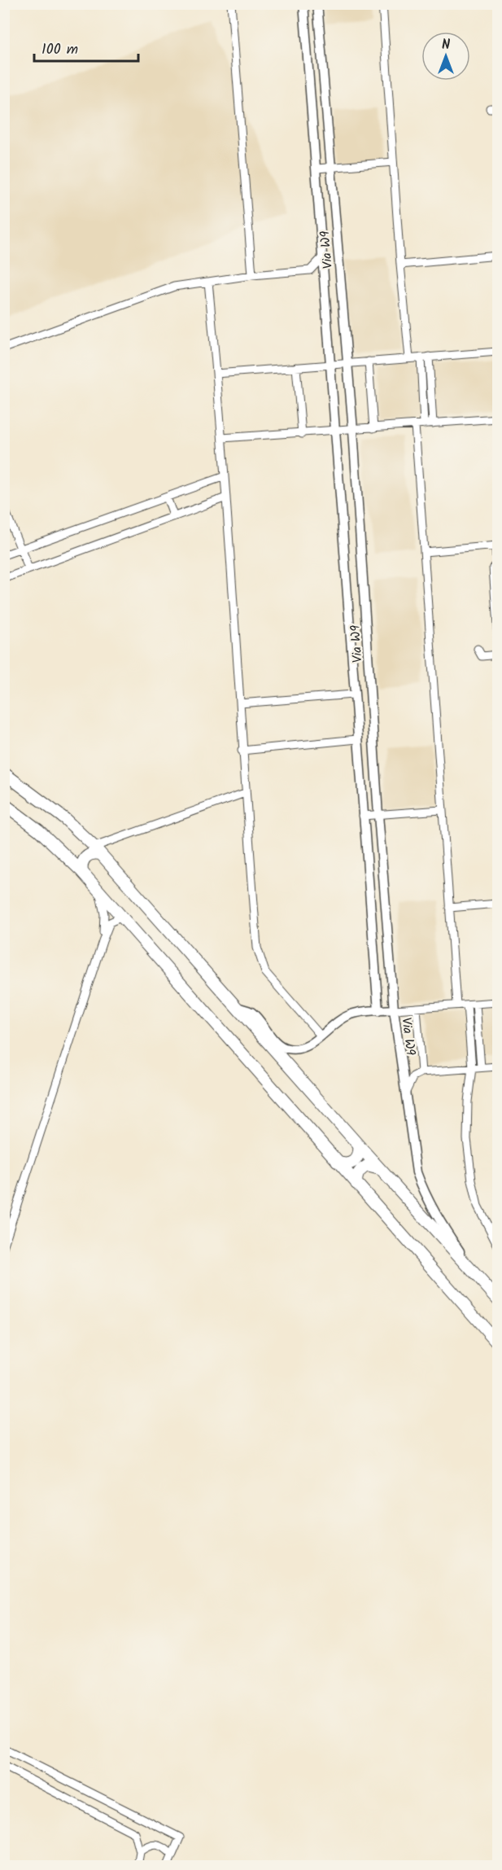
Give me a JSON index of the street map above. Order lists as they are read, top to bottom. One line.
{"streets":{"street":["Via W9"]},"scale_bar":"100 m","north":"top"}
